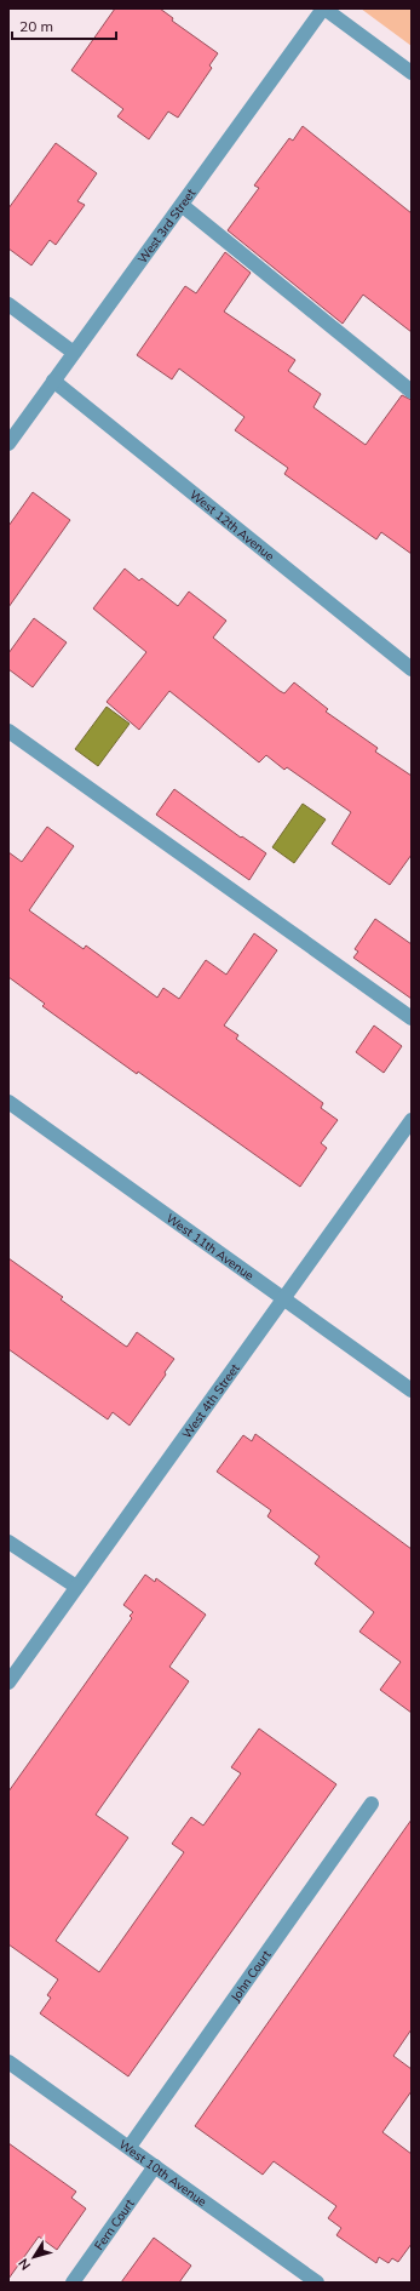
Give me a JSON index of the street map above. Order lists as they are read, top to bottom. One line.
{"streets":{"street":["West 3rd Street","West 12th Avenue","West 11th Avenue","West 4th Street","John Court","West 10th Avenue","Fern Court"]},"crossings":[["West 3rd Street","West 12th Avenue"],["West 11th Avenue","West 4th Street"],["John Court","West 10th Avenue"],["West 10th Avenue","Fern Court"]],"scale_bar":"20 m","north":"bottom left"}
